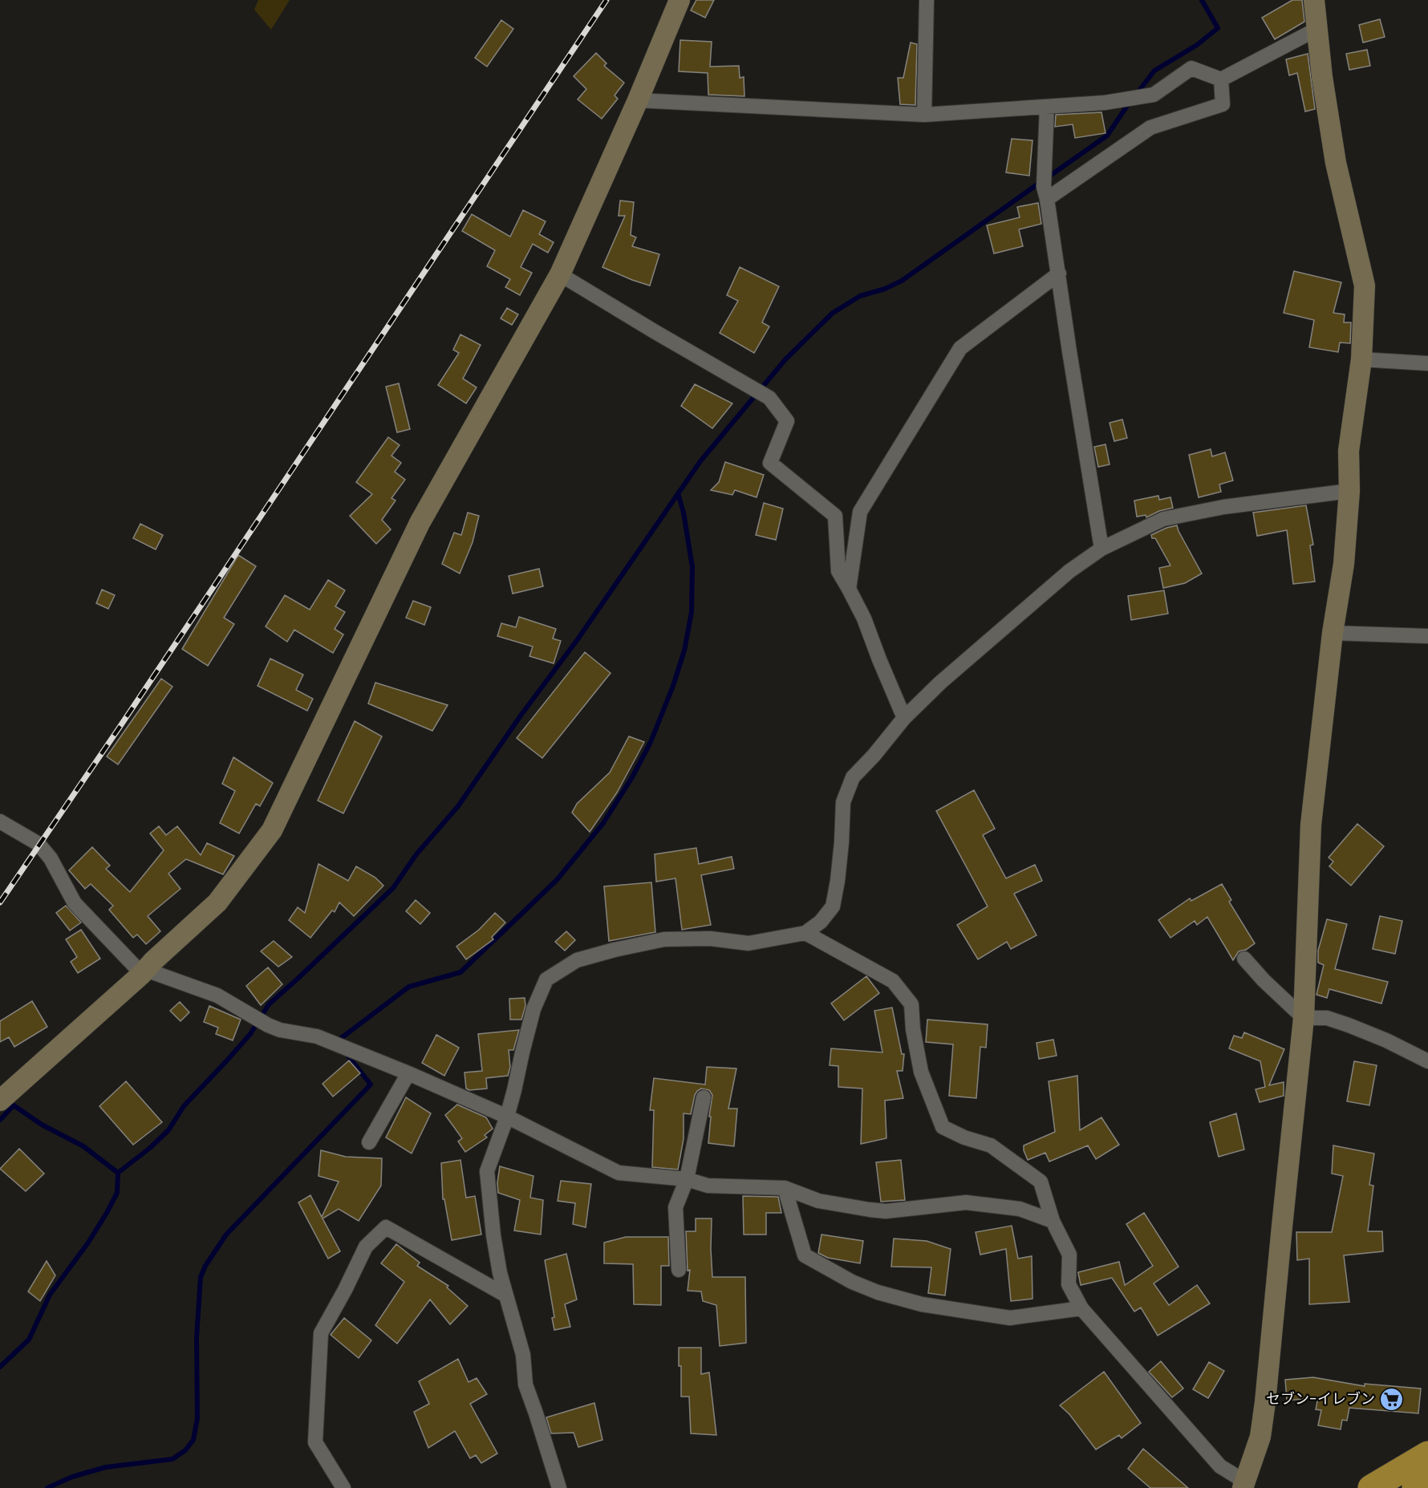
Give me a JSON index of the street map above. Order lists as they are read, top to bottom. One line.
{"places":{"supermarket":["セブン-イレブン"]}}
